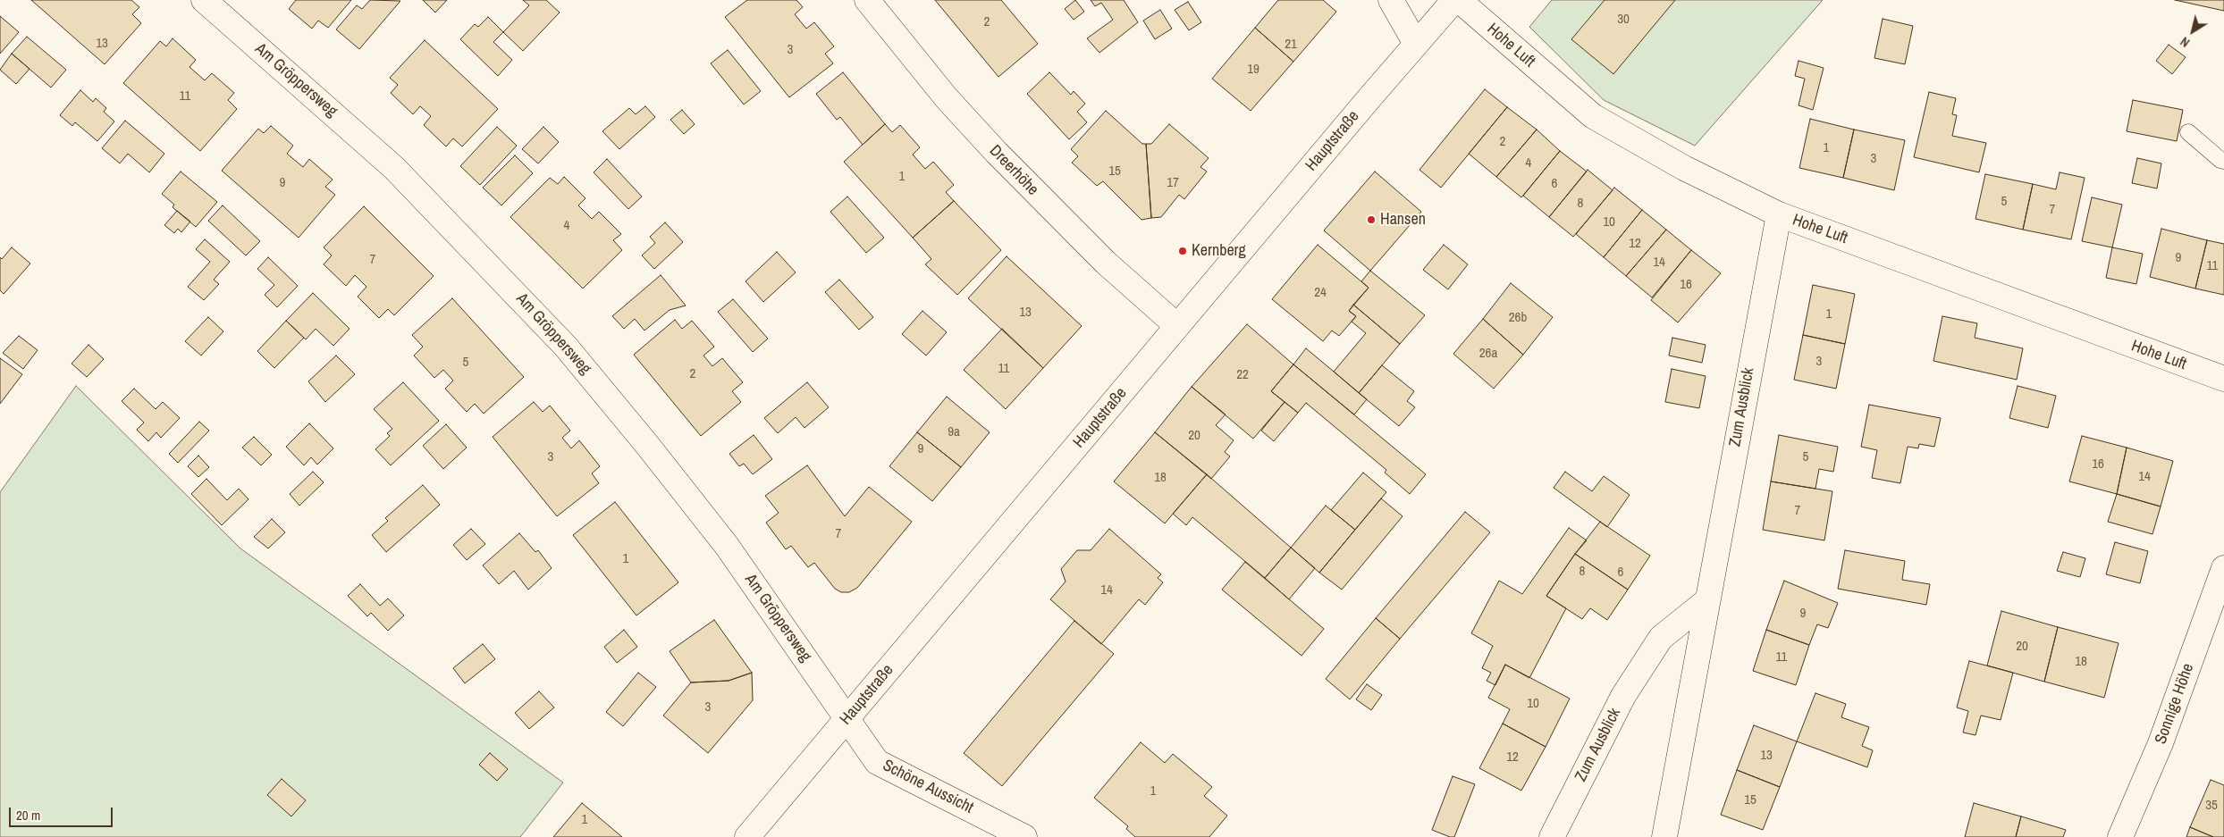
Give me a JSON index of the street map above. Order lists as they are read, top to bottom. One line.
{"streets":{"street":["Hohe Luft","Am Gröppersweg","Hauptstraße","Dreerhöhe","Zum Ausblick","Sonnige Höhe","Schöne Aussicht"]},"crossings":[["Hohe Luft","Zum Ausblick"],["Am Gröppersweg","Hauptstraße"],["Am Gröppersweg","Schöne Aussicht"],["Hauptstraße","Dreerhöhe"],["Hauptstraße","Schöne Aussicht"]],"places":["Hansen","Kernberg"],"house_numbers":["30","2","13","21","3","19","11","2","1","3","4","15","1","9","17","6","5","8","7","10","4","12","9","7","14","11","16","24","13","1","26b","26a","3","5","11","2","22","9a","20","9","3","5","16","14","18","7","7","1","8","6","14","9","20","11","18","10","3","13","12","1","15","35","1"],"scale_bar":"20 m","north":"bottom left"}
